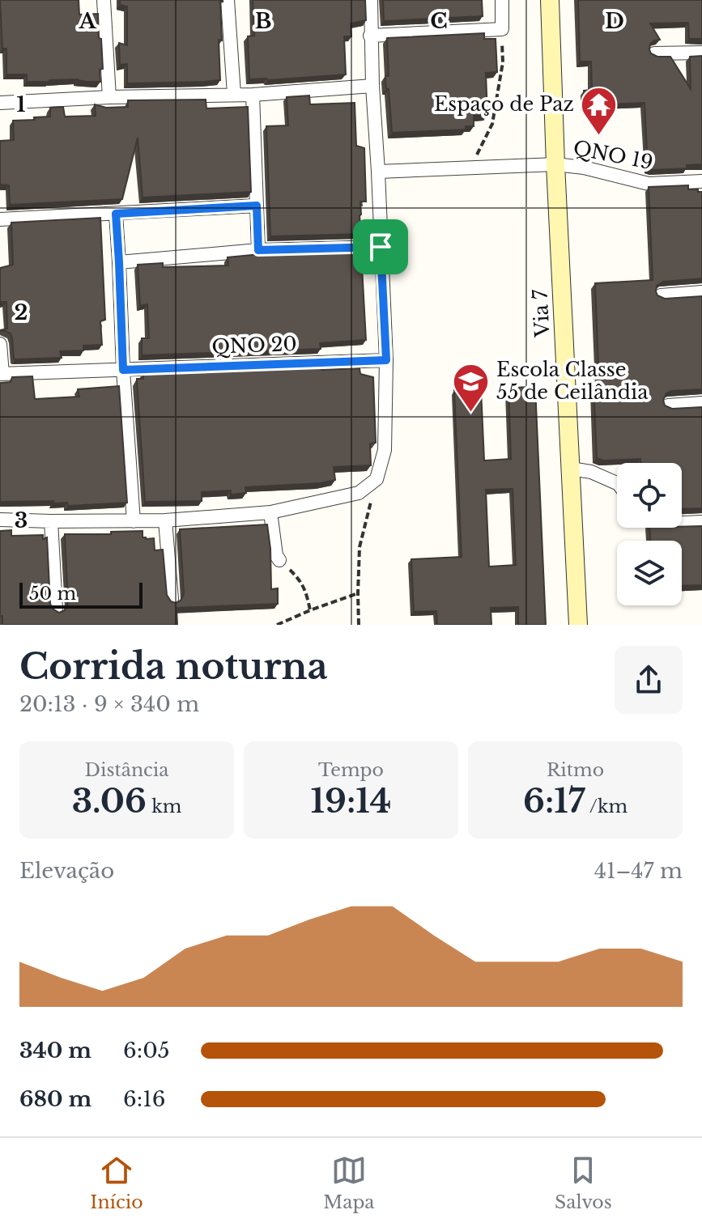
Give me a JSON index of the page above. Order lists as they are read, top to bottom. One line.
{"streets":{"main road":["Via 7"],"street":["QNO 19","QNO 20"]},"crossings":[["QNO 19","Via 7"]],"places":{"temple":["Espaço de Paz"],"school or university":["Escola Classe 55 de Ceilândia"]},"scale_bar":"50 m","page":{"scale":"50 m","heading":["Corrida noturna","20:13 · 9 × 340 m"],"stats":[["Distância","3.06 km"],["Tempo","19:14"],["Ritmo","6:17 /km"]],"chart":["Elevação","41–47 m"],"list":[{"name":"340 m","note":"6:05"},{"name":"680 m","note":"6:16"}],"tabs":["Início","Mapa","Salvos"]},"grid":{"columns":["A","B","C","D"],"rows":["1","2","3"]}}
